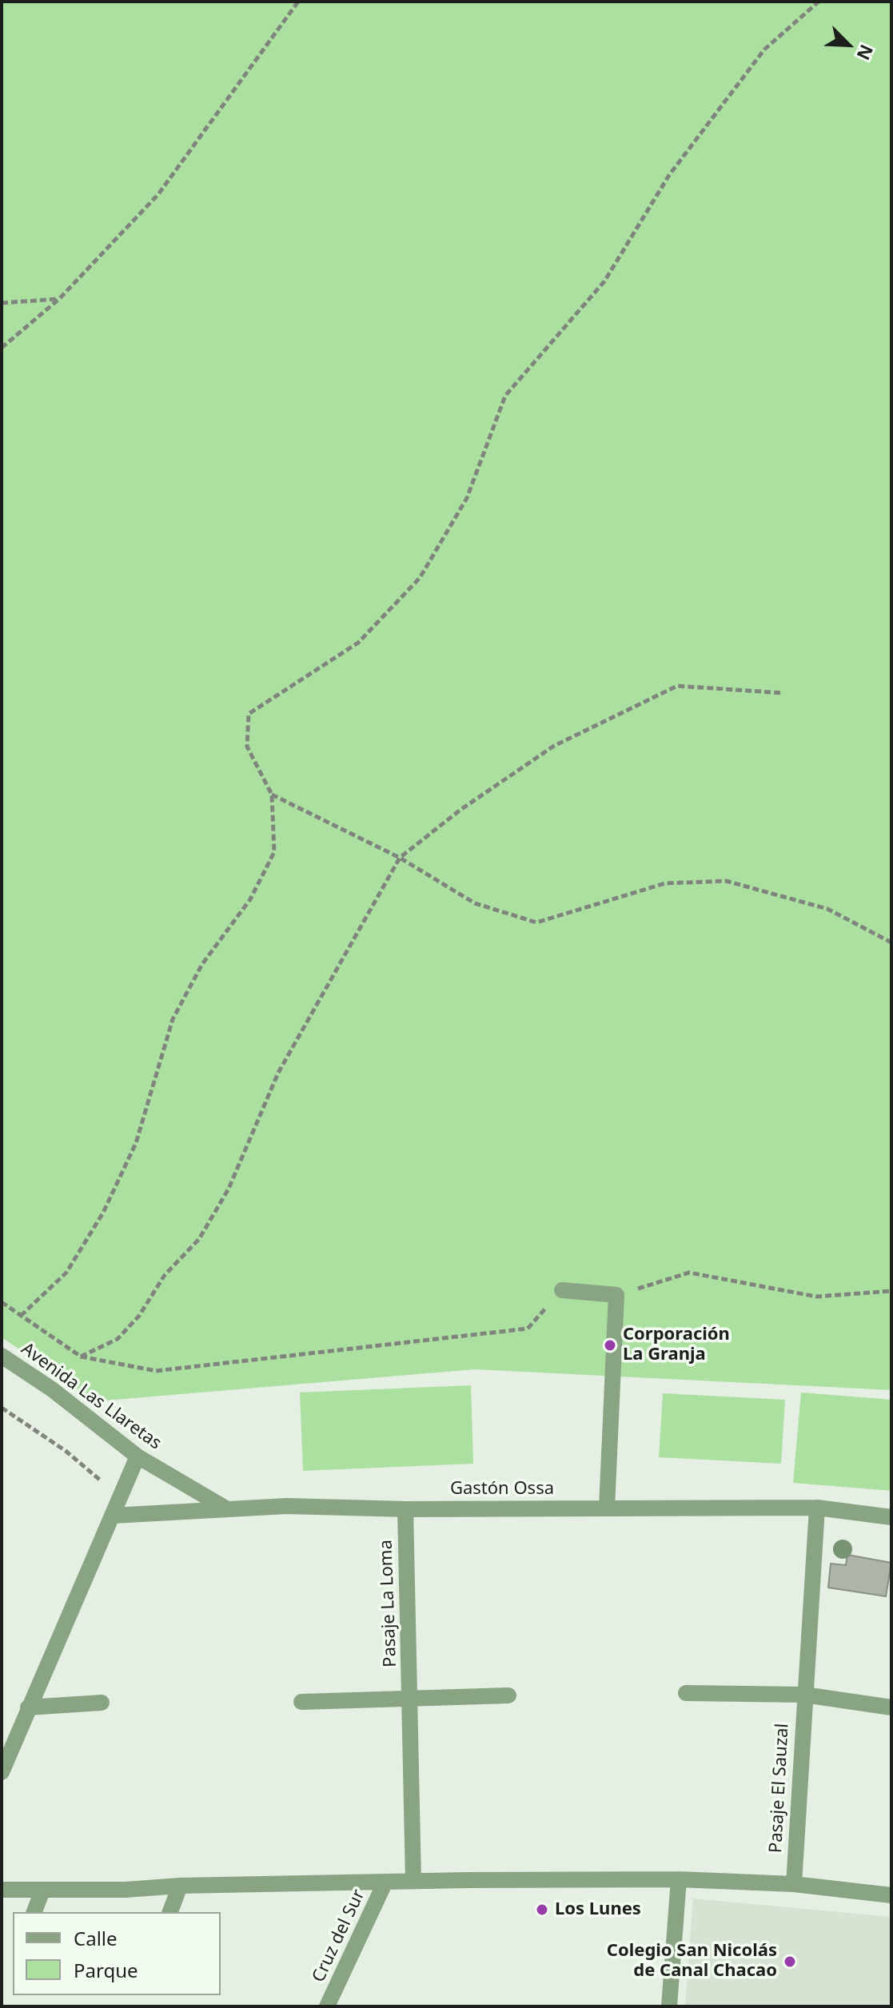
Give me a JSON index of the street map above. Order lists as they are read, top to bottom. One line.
{"streets":{"street":["Avenida Las Llaretas","Gastón Ossa","Pasaje La Loma","Pasaje El Sauzal","Cruz del Sur"]},"crossings":[["Avenida Las Llaretas","Gastón Ossa"],["Gastón Ossa","Pasaje La Loma"],["Gastón Ossa","Pasaje El Sauzal"]],"places":["Corporación La Granja","Los Lunes","Colegio San Nicolás de Canal Chacao"],"legend":["Calle","Parque"],"north":"bottom right"}
